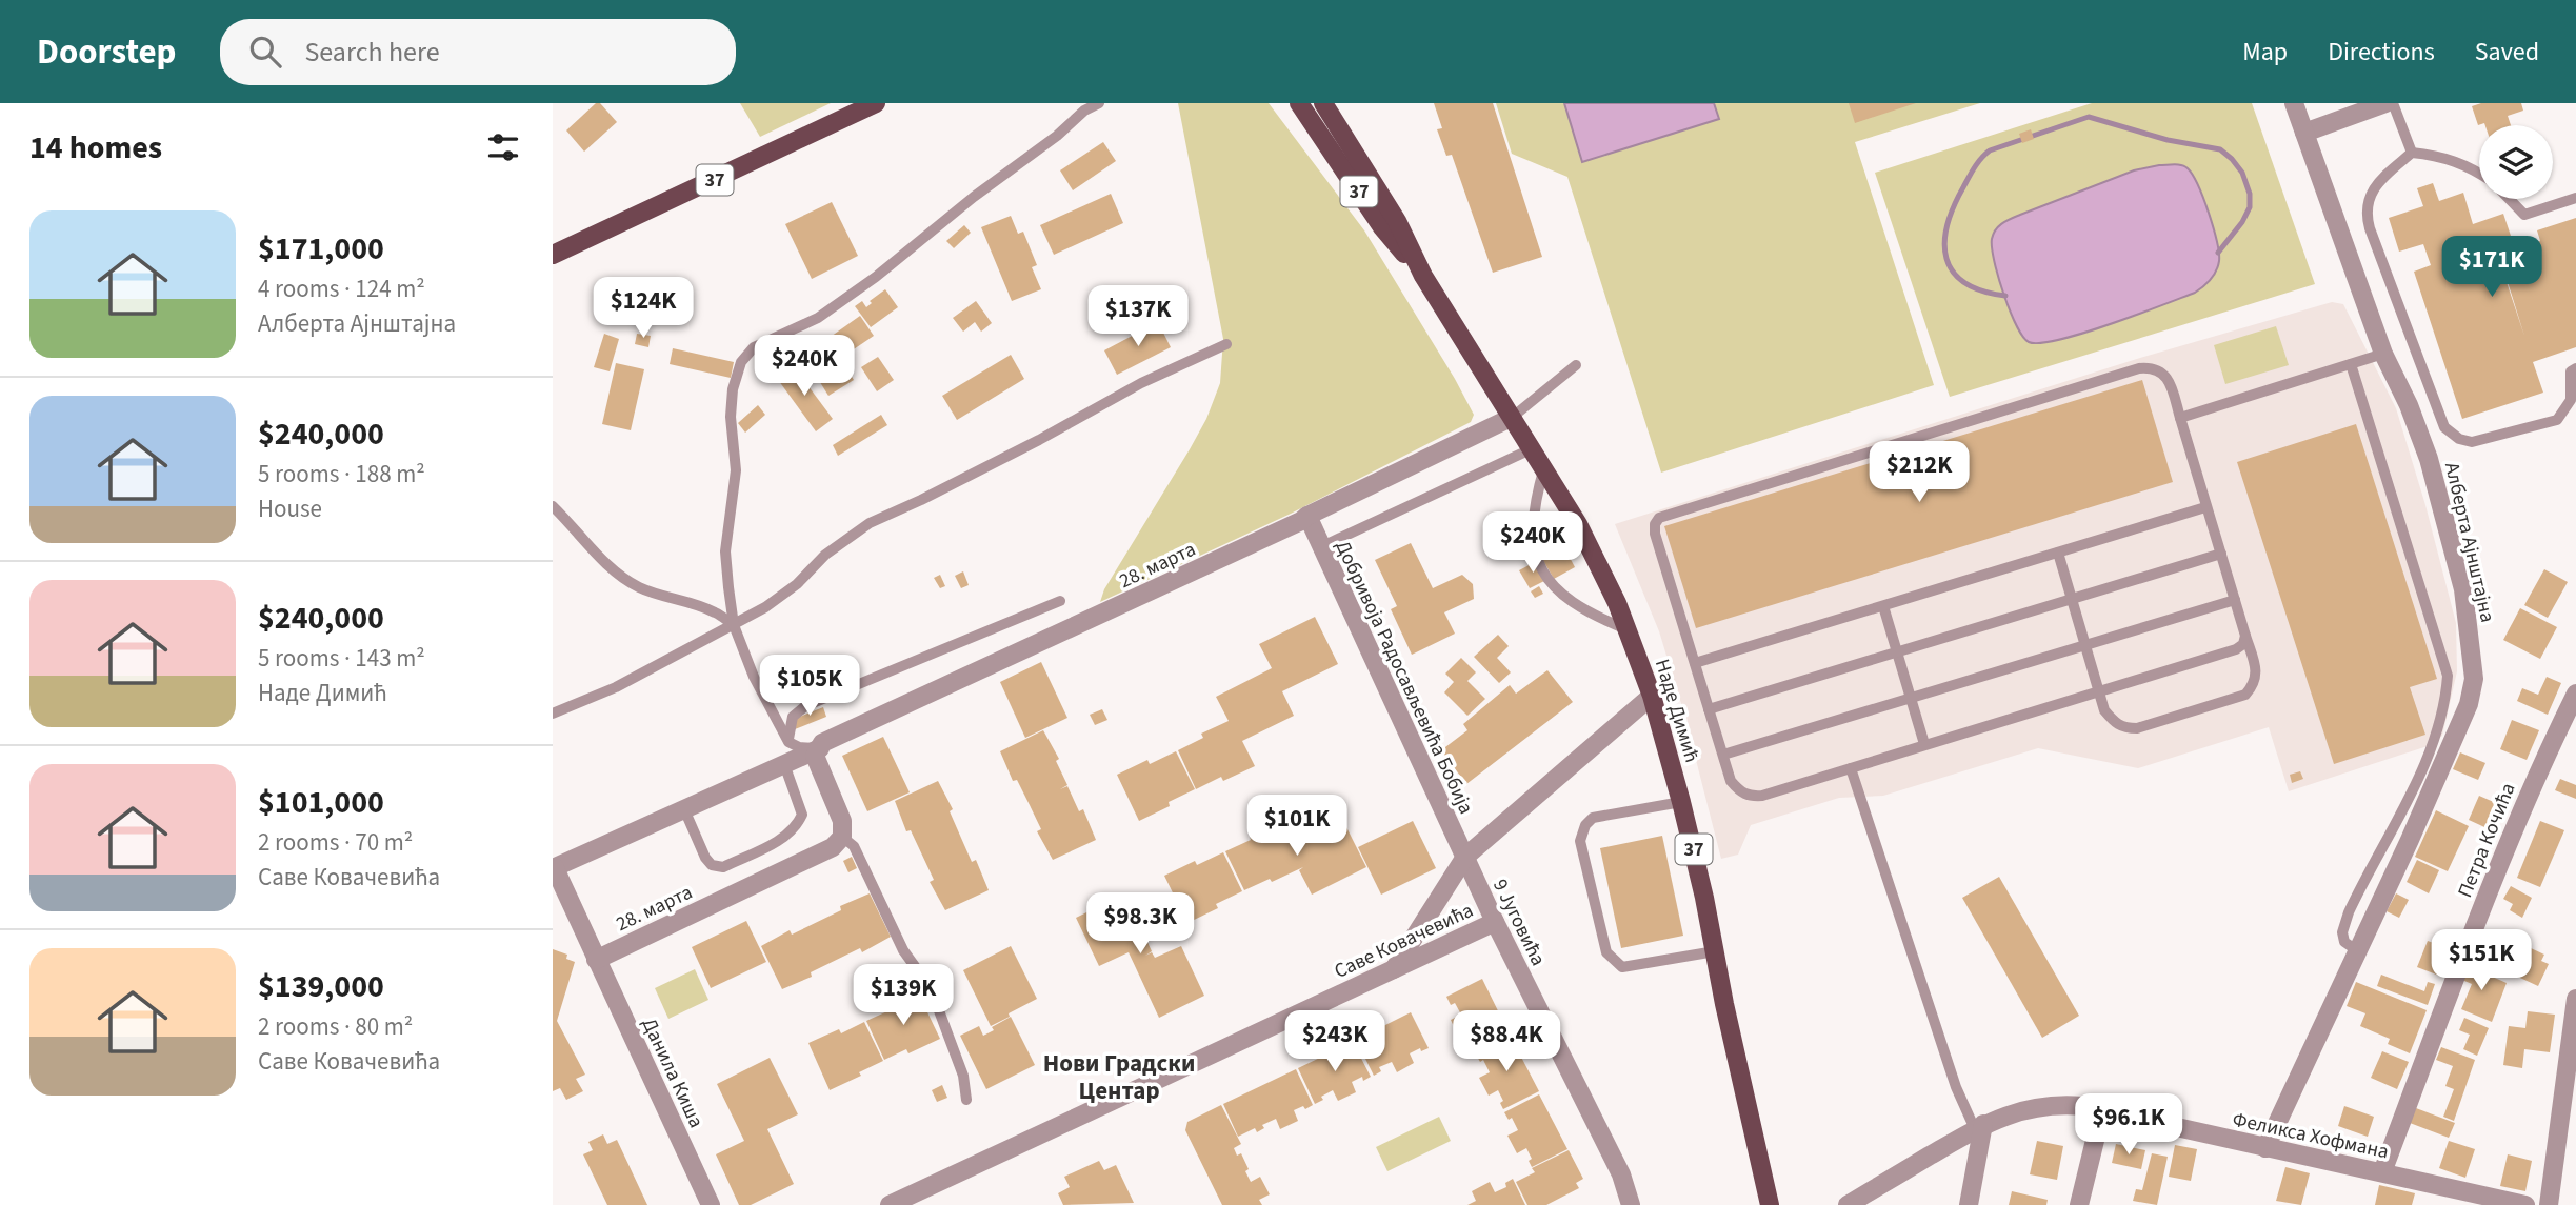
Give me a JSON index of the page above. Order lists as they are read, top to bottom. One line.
{"streets":{"main road":["37","Наде Димић"],"street":["Алберта Ајнштајна","28. марта","Добривоја Радосављевића Бобија","Петра Кочића","9 Југовића","Саве Ковачевића","Данила Киша","Феликса Хофмана"]},"crossings":[["37","Наде Димић"],["Алберта Ајнштајна","Феликса Хофмана"],["28. марта","Добривоја Радосављевића Бобија"],["28. марта","Наде Димић"],["28. марта","Данила Киша"],["Добривоја Радосављевића Бобија","9 Југовића"],["Петра Кочића","Феликса Хофмана"],["9 Југовића","Саве Ковачевића"]],"districts":["Нови Градски Центар"],"page":{"header":"Doorstep","search":"Search here","nav":["Map","Directions","Saved"],"heading":"14 homes","list":[{"name":"$171,000","note":"4 rooms · 124 m² · Алберта Ајнштајна"},{"name":"$240,000","note":"5 rooms · 188 m² · House"},{"name":"$240,000","note":"5 rooms · 143 m² · Наде Димић"},{"name":"$101,000","note":"2 rooms · 70 m² · Саве Ковачевића"},{"name":"$139,000","note":"2 rooms · 80 m² · Саве Ковачевића"}],"price":["$171K","$124K","$137K","$240K","$212K","$240K","$105K","$101K","$98.3K","$151K","$139K","$243K","$88.4K","$96.1K"]}}
